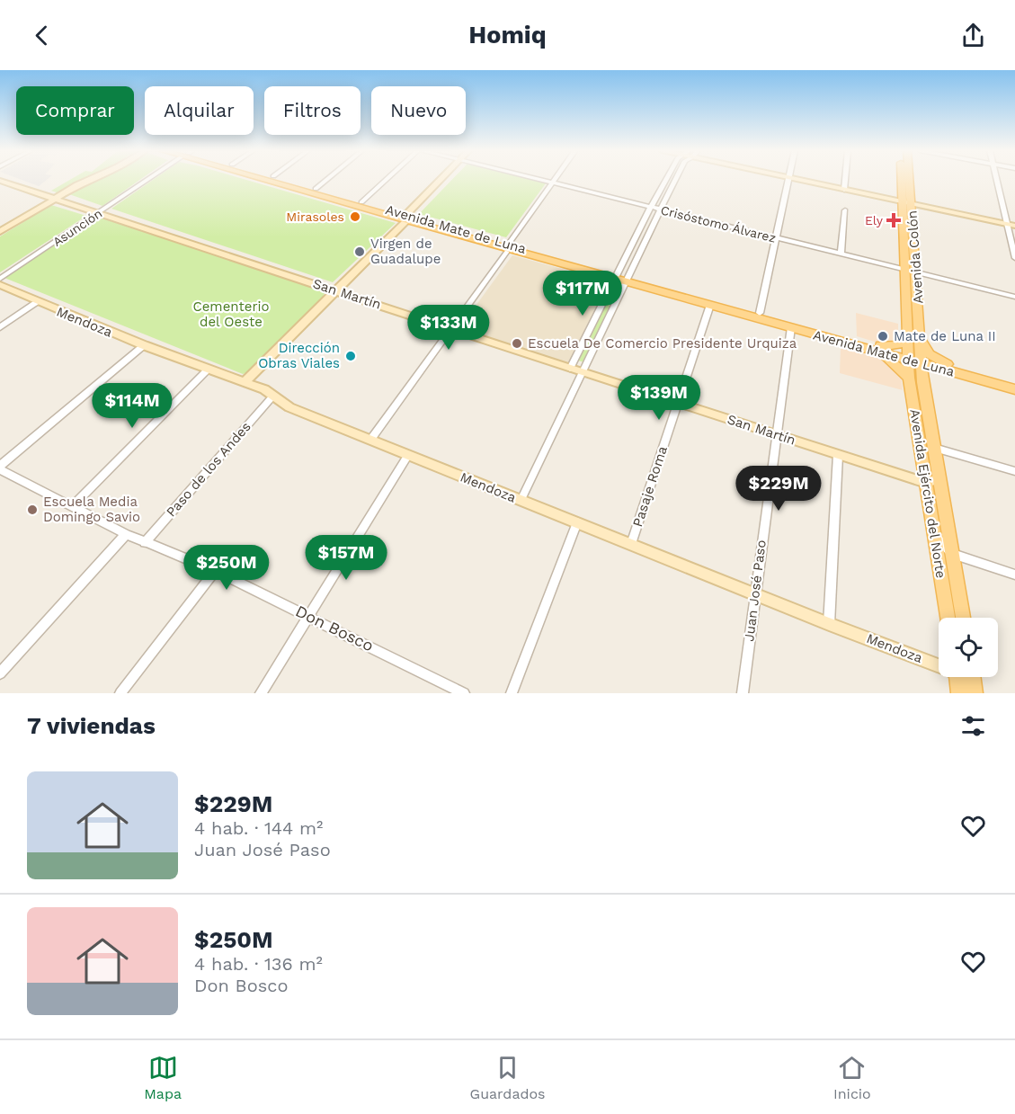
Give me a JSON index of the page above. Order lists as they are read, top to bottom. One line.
{"streets":{"main road":["Avenida Mate de Luna","Avenida Colón","Avenida Ejército del Norte"],"street":["Crisóstomo Álvarez","Asunción","San Martín","Mendoza","Paso de los Andes","Pasaje Roma","Juan José Paso","Don Bosco"]},"crossings":[["Crisóstomo Álvarez","Avenida Colón"],["Asunción","San Martín"],["Avenida Mate de Luna","Avenida Colón"],["Avenida Mate de Luna","Pasaje Roma"],["Avenida Mate de Luna","Avenida Ejército del Norte"],["Avenida Mate de Luna","Juan José Paso"],["Avenida Colón","Avenida Ejército del Norte"],["San Martín","Pasaje Roma"],["San Martín","Avenida Ejército del Norte"],["San Martín","Juan José Paso"],["Mendoza","Paso de los Andes"],["Mendoza","Pasaje Roma"],["Mendoza","Juan José Paso"],["Paso de los Andes","Don Bosco"]],"parks":["Cementerio del Oeste"],"places":{"other":["Mirasoles","Virgen de Guadalupe","Mate de Luna II","Escuela De Comercio Presidente Urquiza","Dirección Obras Viales","Escuela Media Domingo Savio"],"health":["Ely"]},"page":{"header":"Homiq","chip":["Comprar","Alquilar","Filtros","Nuevo"],"price":["$117M","$133M","$139M","$114M","$229M","$157M","$250M"],"heading":"7 viviendas","list":[{"name":"$229M","note":"4 hab. · 144 m² · Juan José Paso"},{"name":"$250M","note":"4 hab. · 136 m² · Don Bosco"}],"tabs":["Mapa","Guardados","Inicio"]}}
